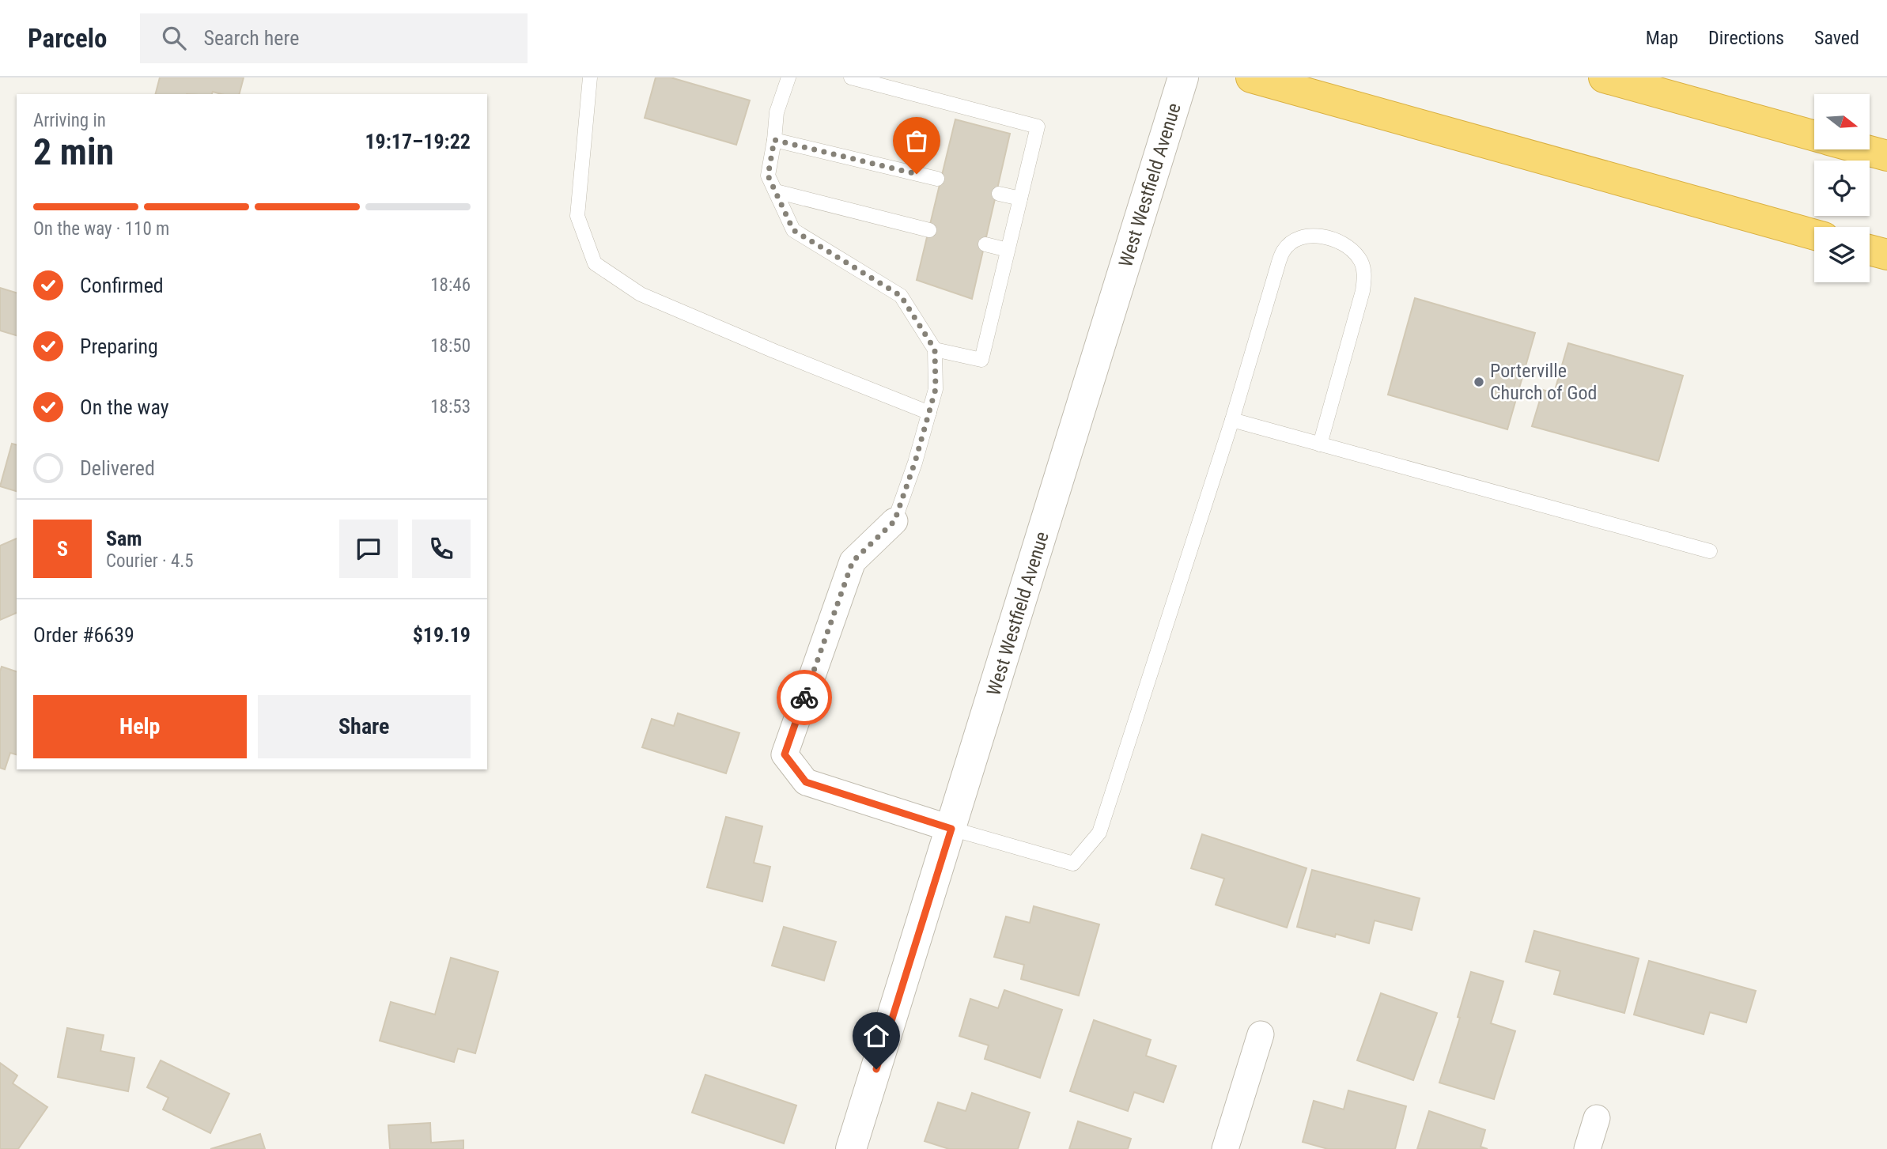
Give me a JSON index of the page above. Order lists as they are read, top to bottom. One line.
{"streets":{"street":["West Westfield Avenue"]},"places":["Porterville Church of God"],"north":"right","page":{"header":"Parcelo","search":"Search here","nav":["Map","Directions","Saved"],"heading":["2 min","Arriving in","19:17–19:22"],"panel":["Sam","Courier · 4.5","Order #6639","$19.19"],"bar":"On the way · 110 m","list":[["Confirmed","18:46"],["Preparing","18:50"],["On the way","18:53"],"Delivered"],"round":"S","buttons":["Help","Share"]}}
